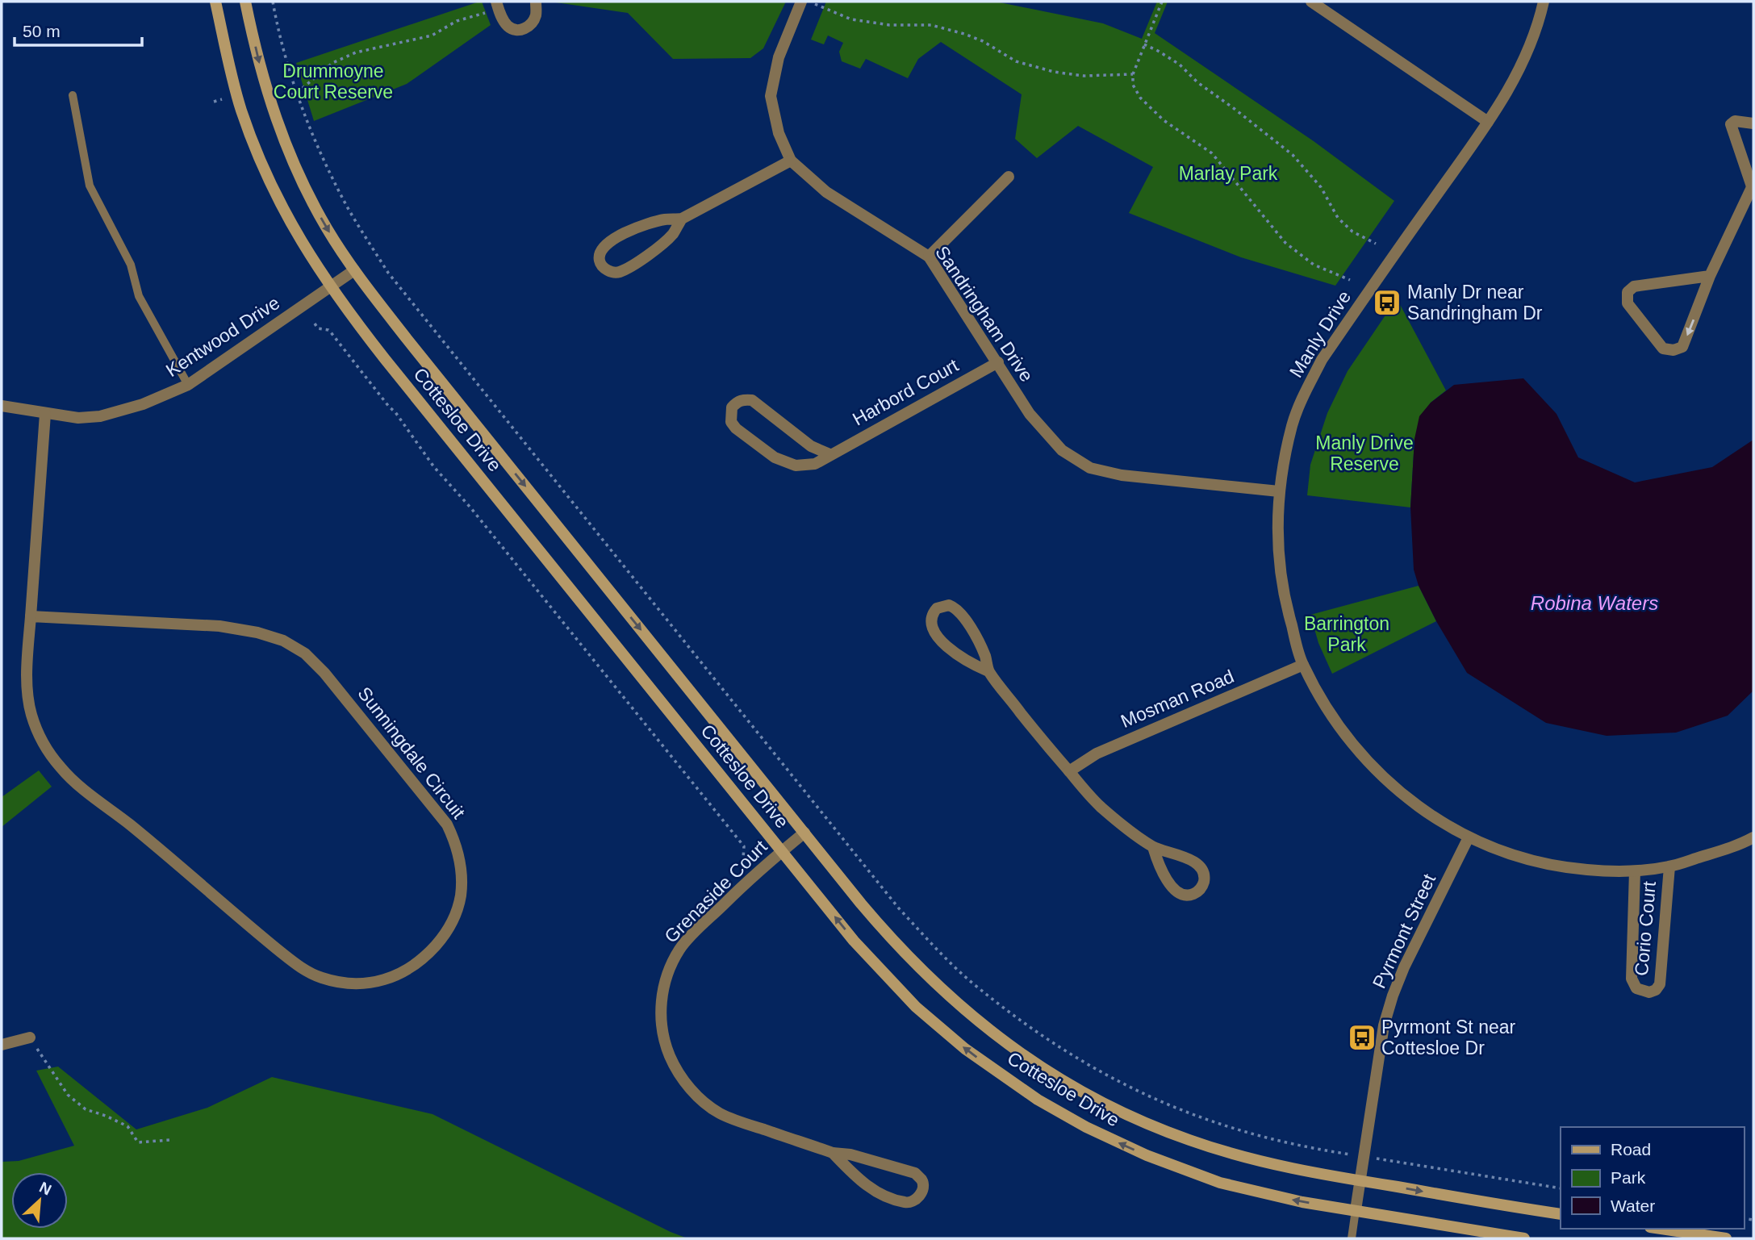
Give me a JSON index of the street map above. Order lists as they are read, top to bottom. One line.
{"streets":{"main road":["Cottesloe Drive"],"street":["Sandringham Drive","Manly Drive","Kentwood Drive","Harbord Court","Mosman Road","Sunningdale Circuit","Grenaside Court","Corio Court","Pyrmont Street"]},"crossings":[["Sandringham Drive","Manly Drive"],["Sandringham Drive","Harbord Court"],["Manly Drive","Mosman Road"],["Manly Drive","Corio Court"],["Manly Drive","Pyrmont Street"],["Kentwood Drive","Cottesloe Drive"],["Kentwood Drive","Sunningdale Circuit"],["Cottesloe Drive","Grenaside Court"],["Cottesloe Drive","Pyrmont Street"]],"water":["Robina Waters"],"parks":["Drummoyne Court Reserve","Marlay Park","Manly Drive Reserve","Barrington Park"],"places":{"bus stop":["Manly Dr near Sandringham Dr","Pyrmont St near Cottesloe Dr"]},"legend":["Road","Park","Water"],"scale_bar":"50 m","north":"top right"}
